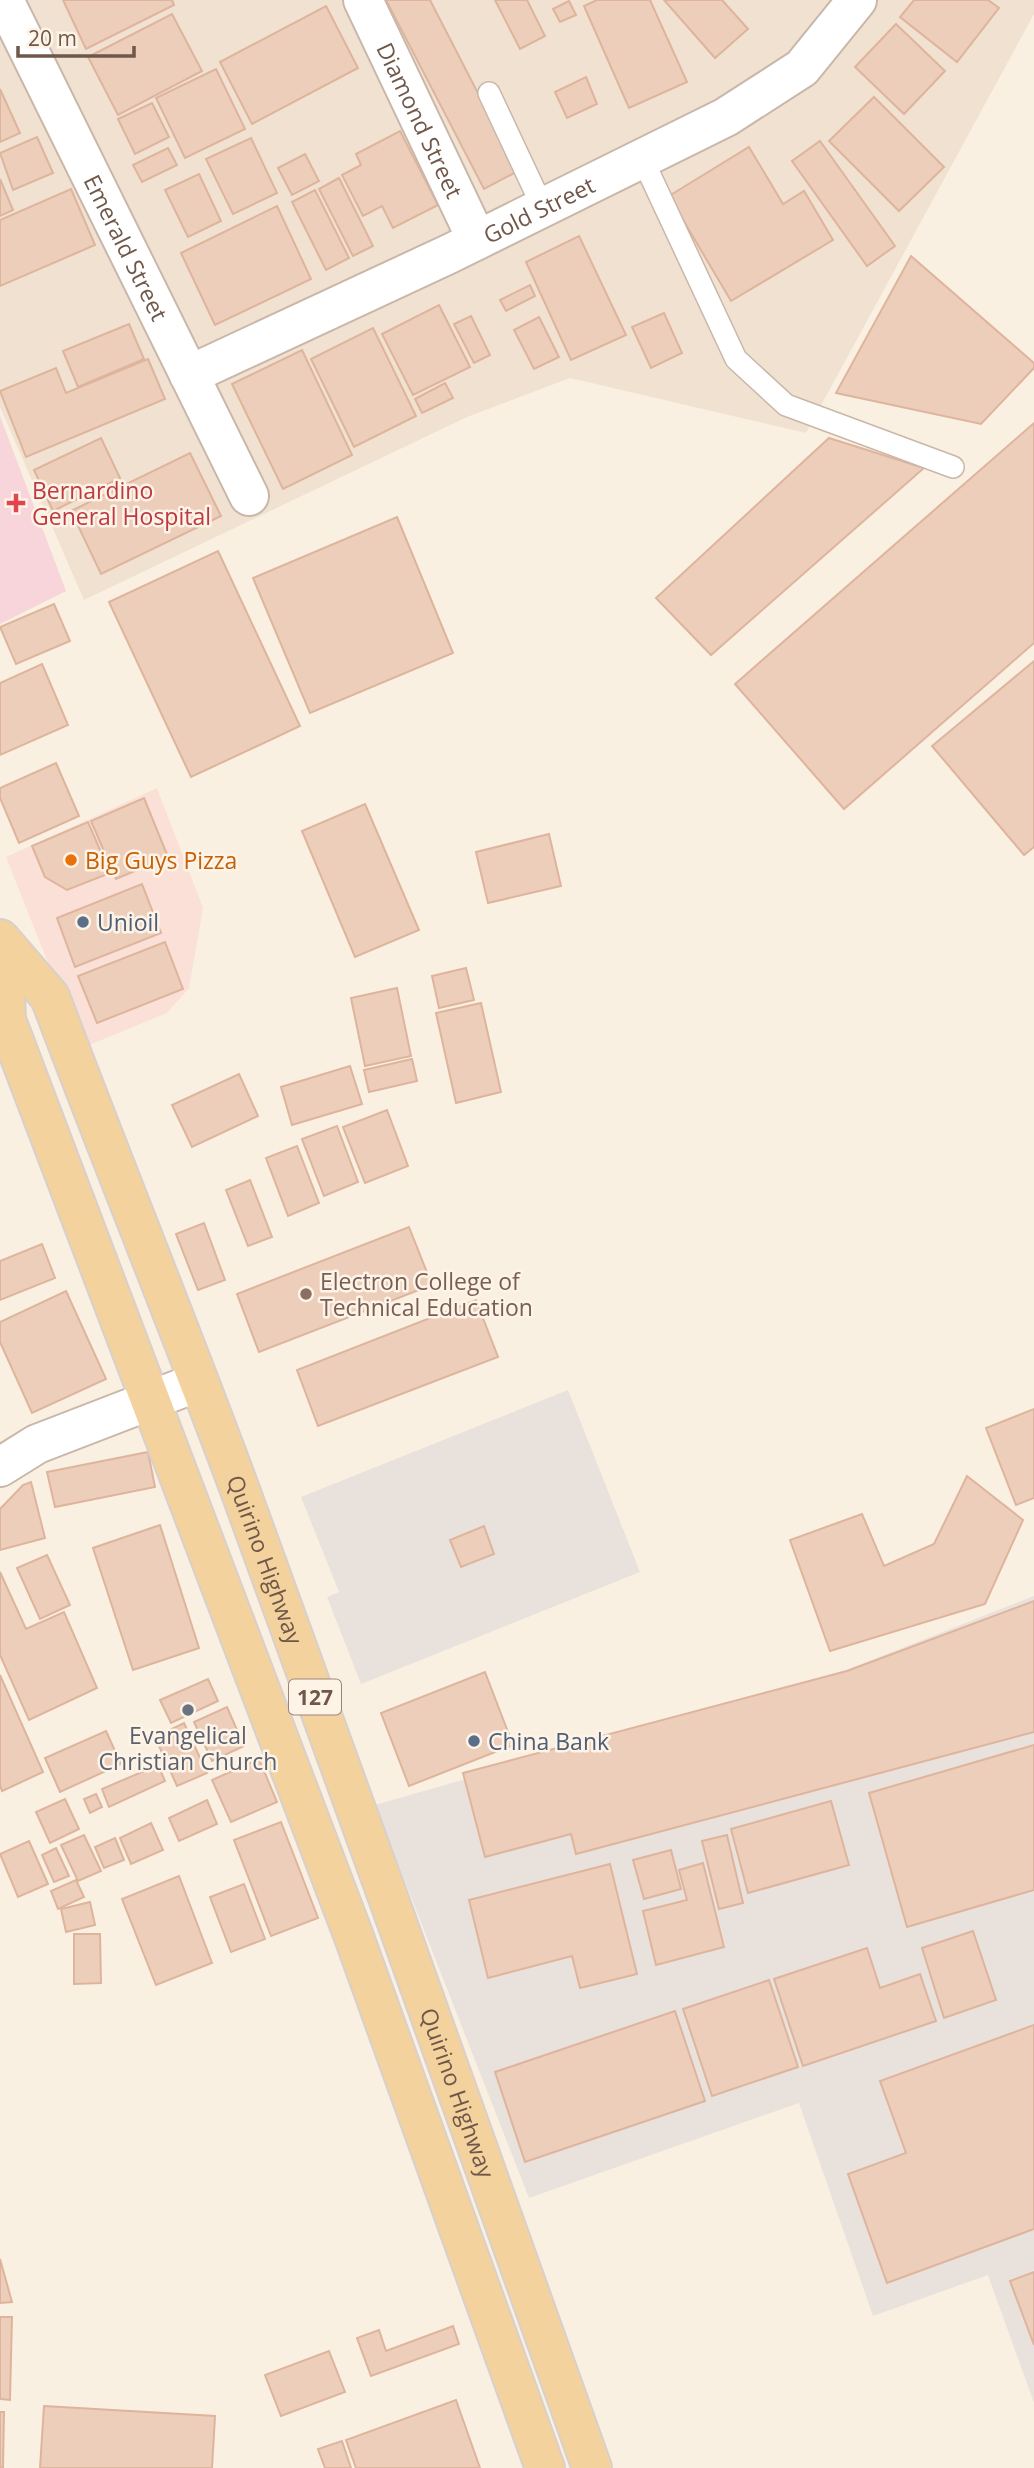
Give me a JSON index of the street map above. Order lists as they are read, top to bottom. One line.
{"streets":{"main road":["Quirino Highway","127"],"street":["Diamond Street","Gold Street","Emerald Street"]},"crossings":[["Diamond Street","Gold Street"],["Gold Street","Emerald Street"]],"places":{"health":["Bernardino General Hospital"],"other":["Big Guys Pizza","Unioil","Electron College of Technical Education","Evangelical Christian Church","China Bank"]},"scale_bar":"20 m"}
